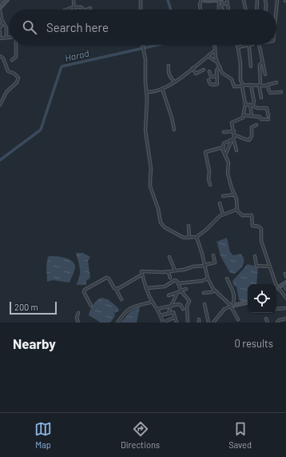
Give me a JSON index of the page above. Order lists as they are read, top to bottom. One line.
{"water":["Harad"],"scale_bar":"200 m","page":{"search":"Search here","scale":"200 m","heading":["Nearby","0 results"],"nav":["Map","Directions","Saved"]}}
